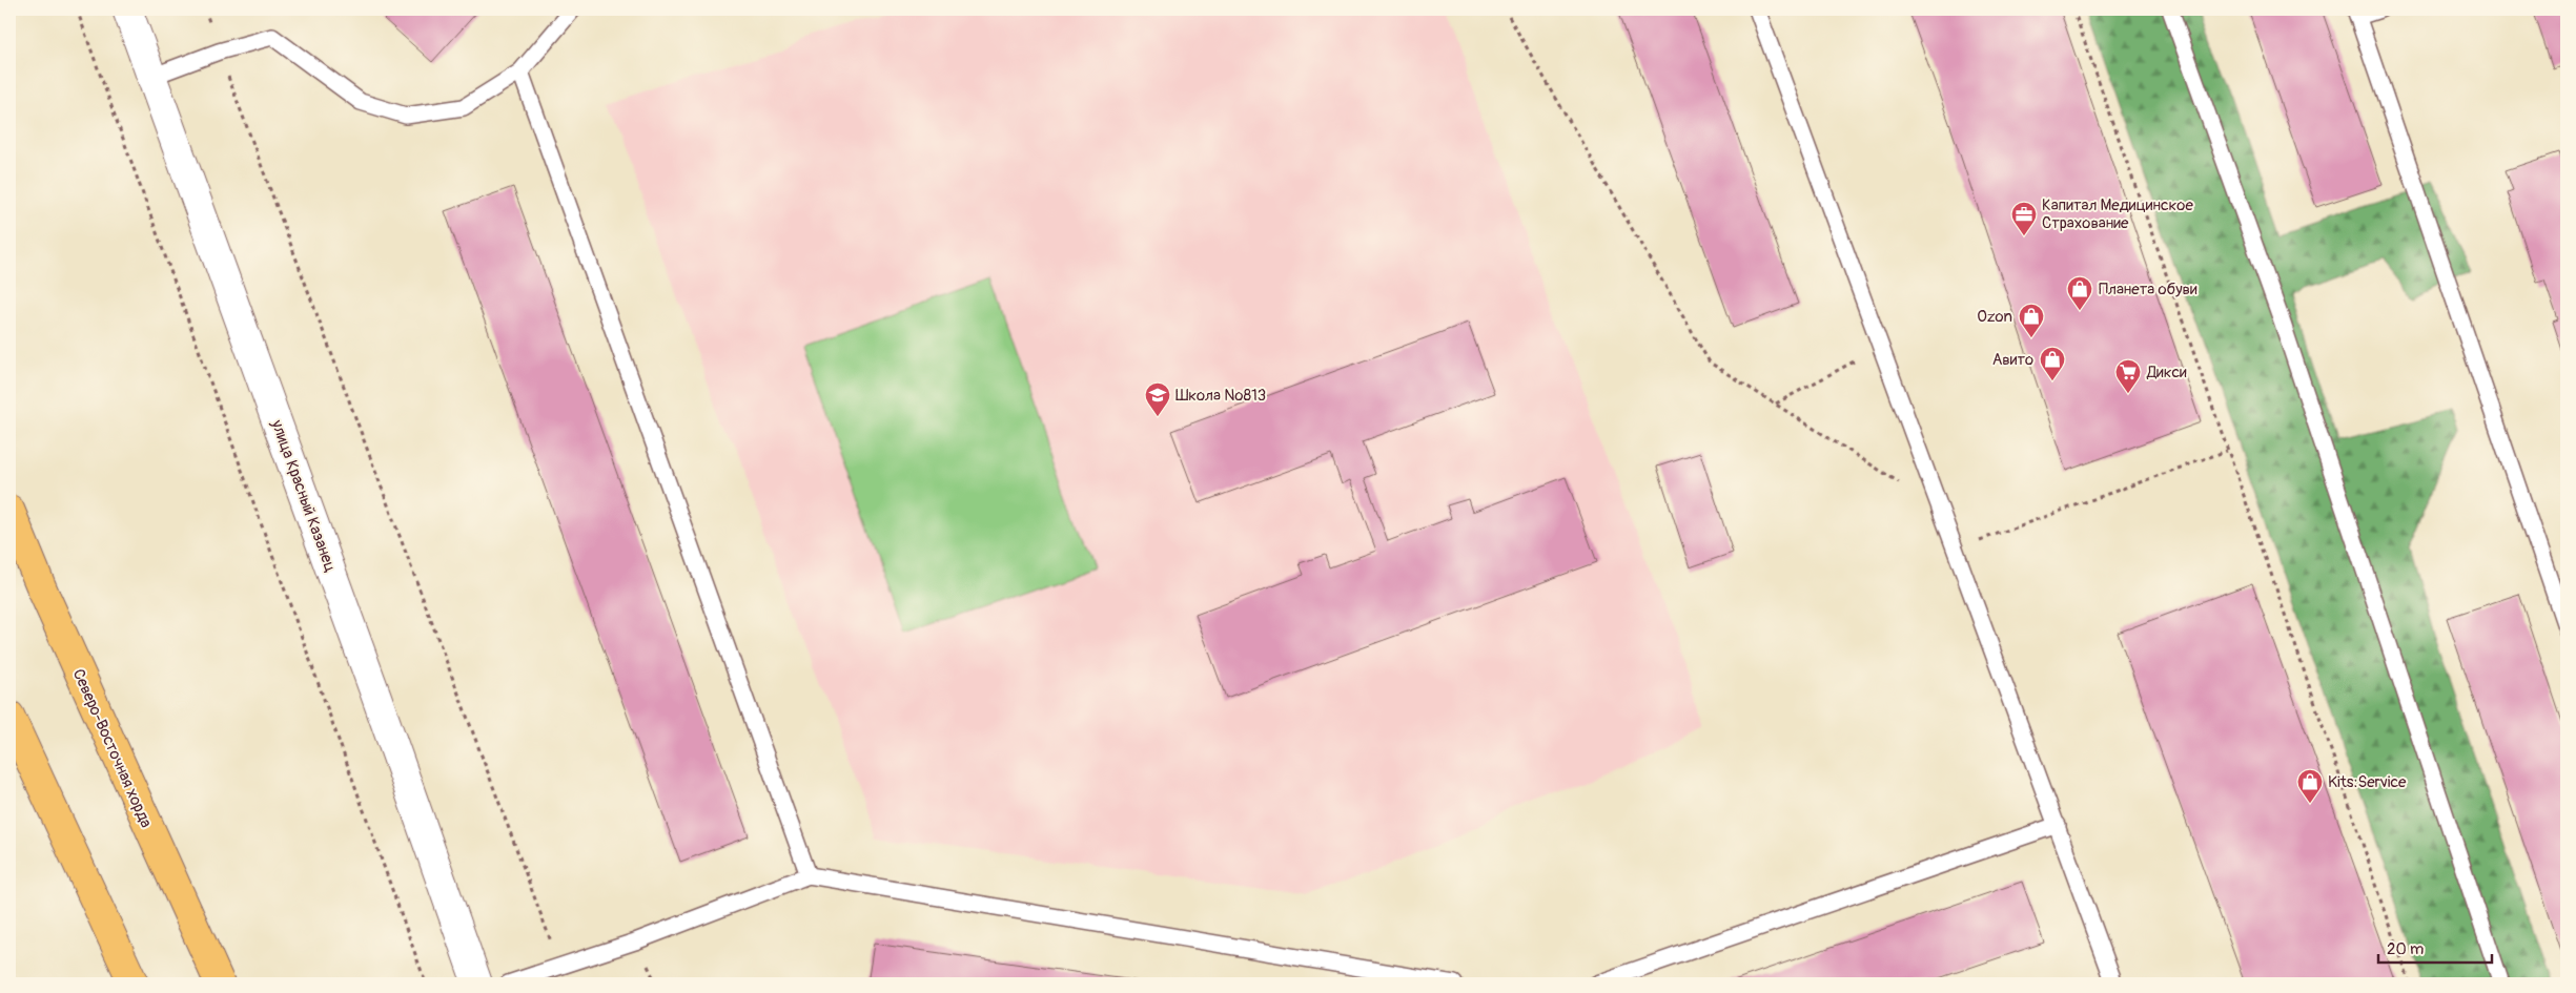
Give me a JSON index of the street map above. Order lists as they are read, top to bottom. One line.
{"streets":{"main road":["Северо-Восточная хорда"],"street":["улица Красный Казанец"]},"places":{"office":["Капитал Медицинское Страхование"],"shop":["Планета обуви","Ozon","Авито","Kits:Service"],"supermarket":["Дикси"],"school or university":["Школа №813"]},"scale_bar":"20 m"}
